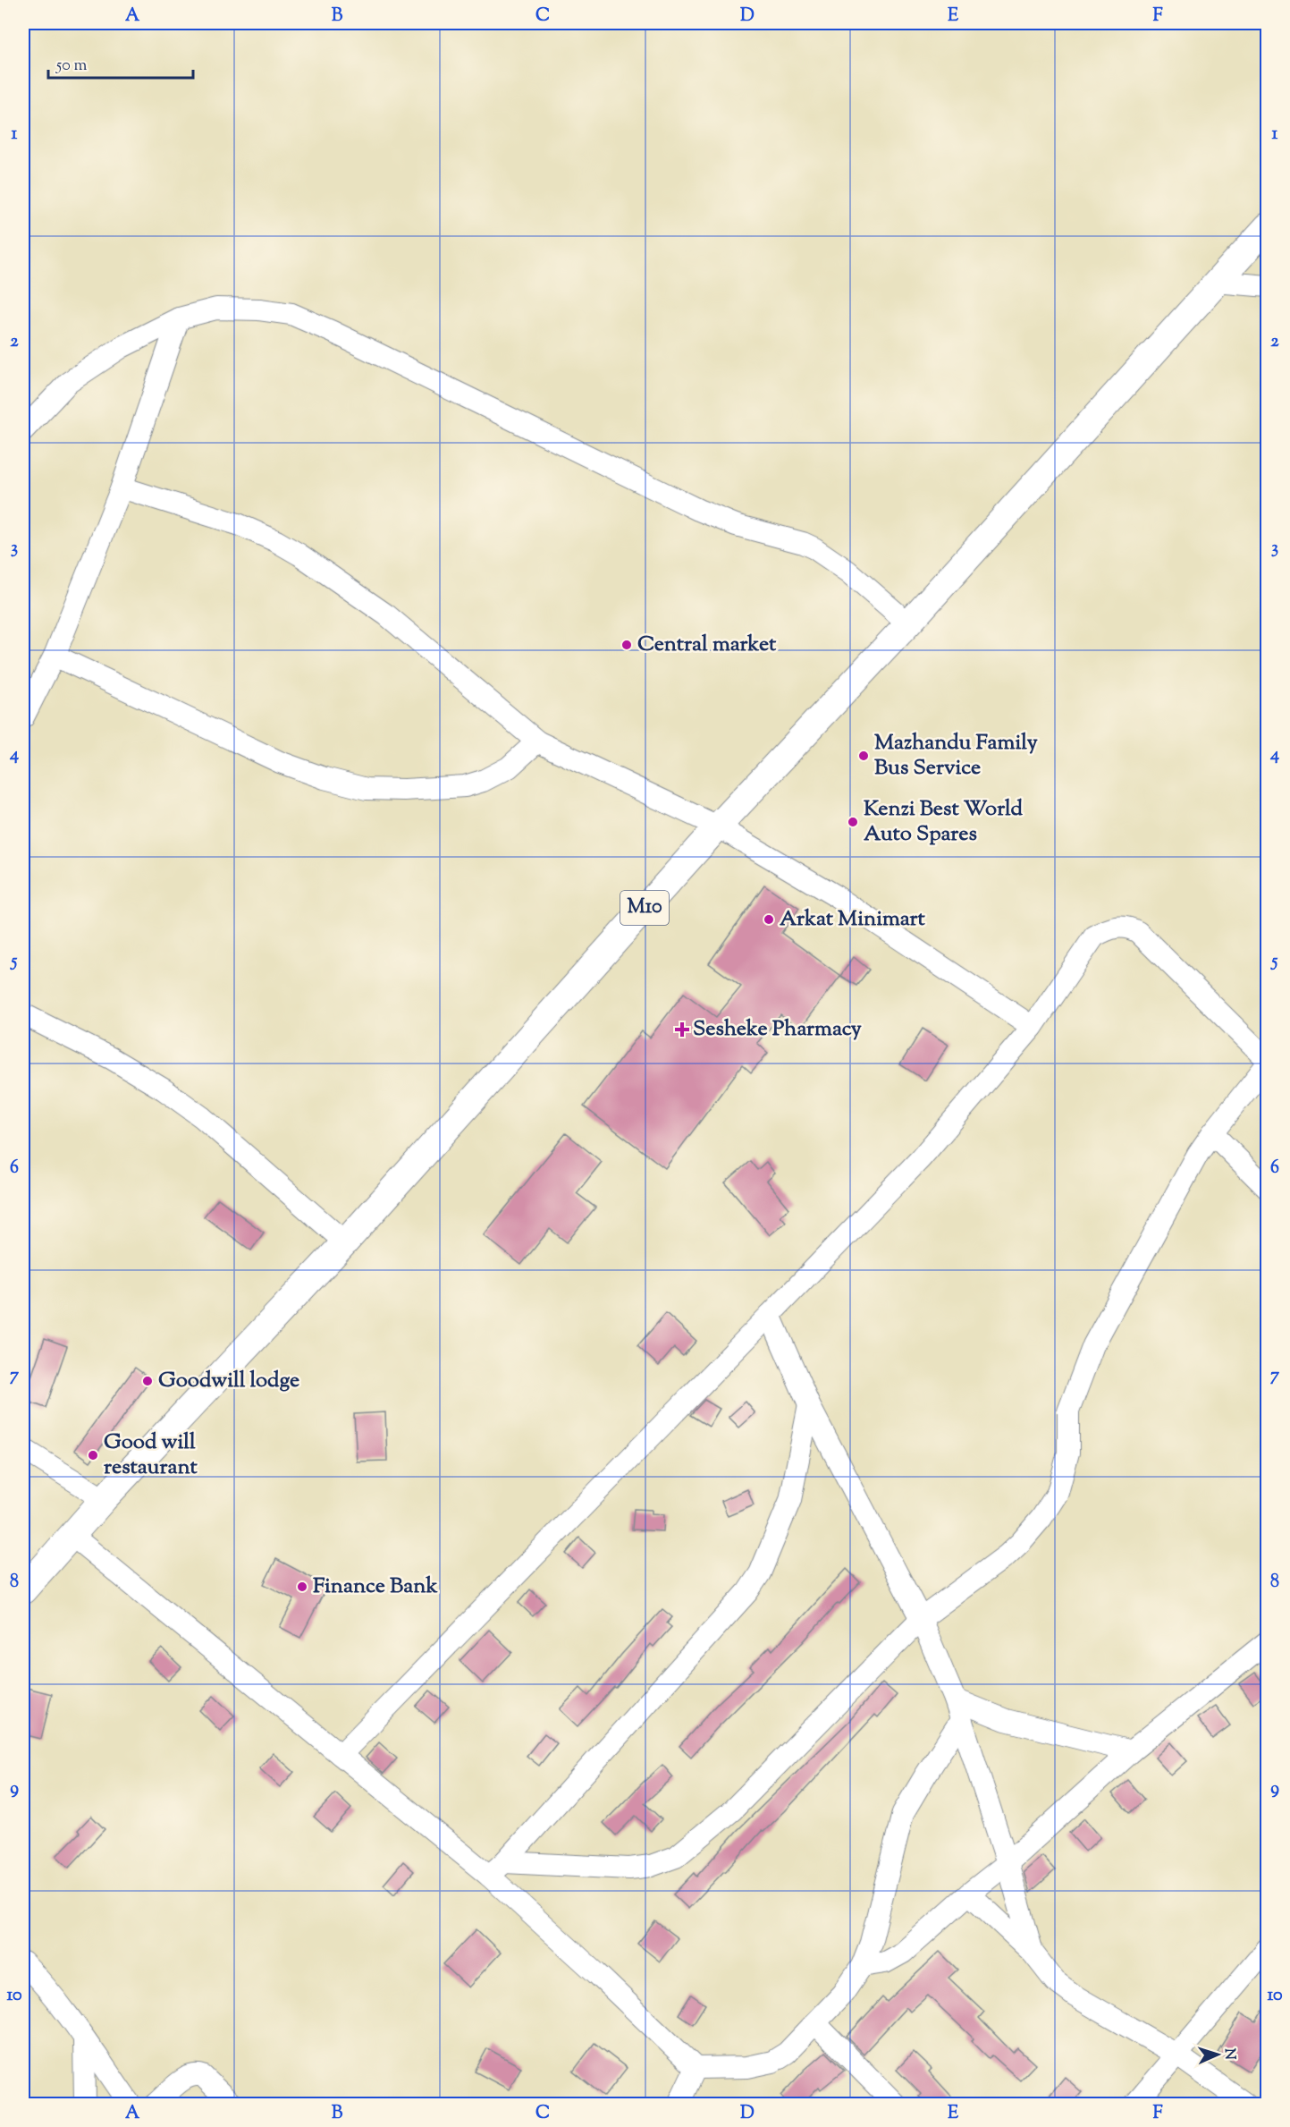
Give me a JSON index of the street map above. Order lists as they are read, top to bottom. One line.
{"streets":{"main road":["M10"]},"places":{"other":["Central market","Mazhandu Family Bus Service","Kenzi Best World Auto Spares","Arkat Minimart","Goodwill lodge","Good will restaurant","Finance Bank"],"health":["Sesheke Pharmacy"]},"scale_bar":"50 m","north":"right","grid":{"columns":["A","B","C","D","E","F"],"rows":["1","2","3","4","5","6","7","8","9","10"]}}
